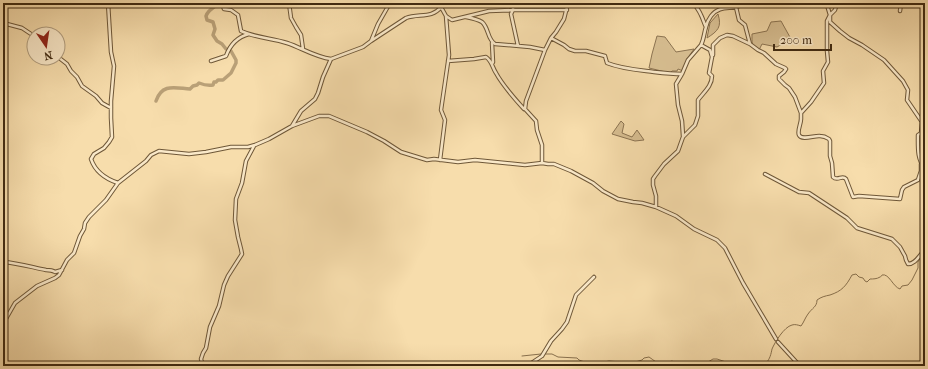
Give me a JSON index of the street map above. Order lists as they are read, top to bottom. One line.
{"scale_bar":"200 m","north":"bottom"}
